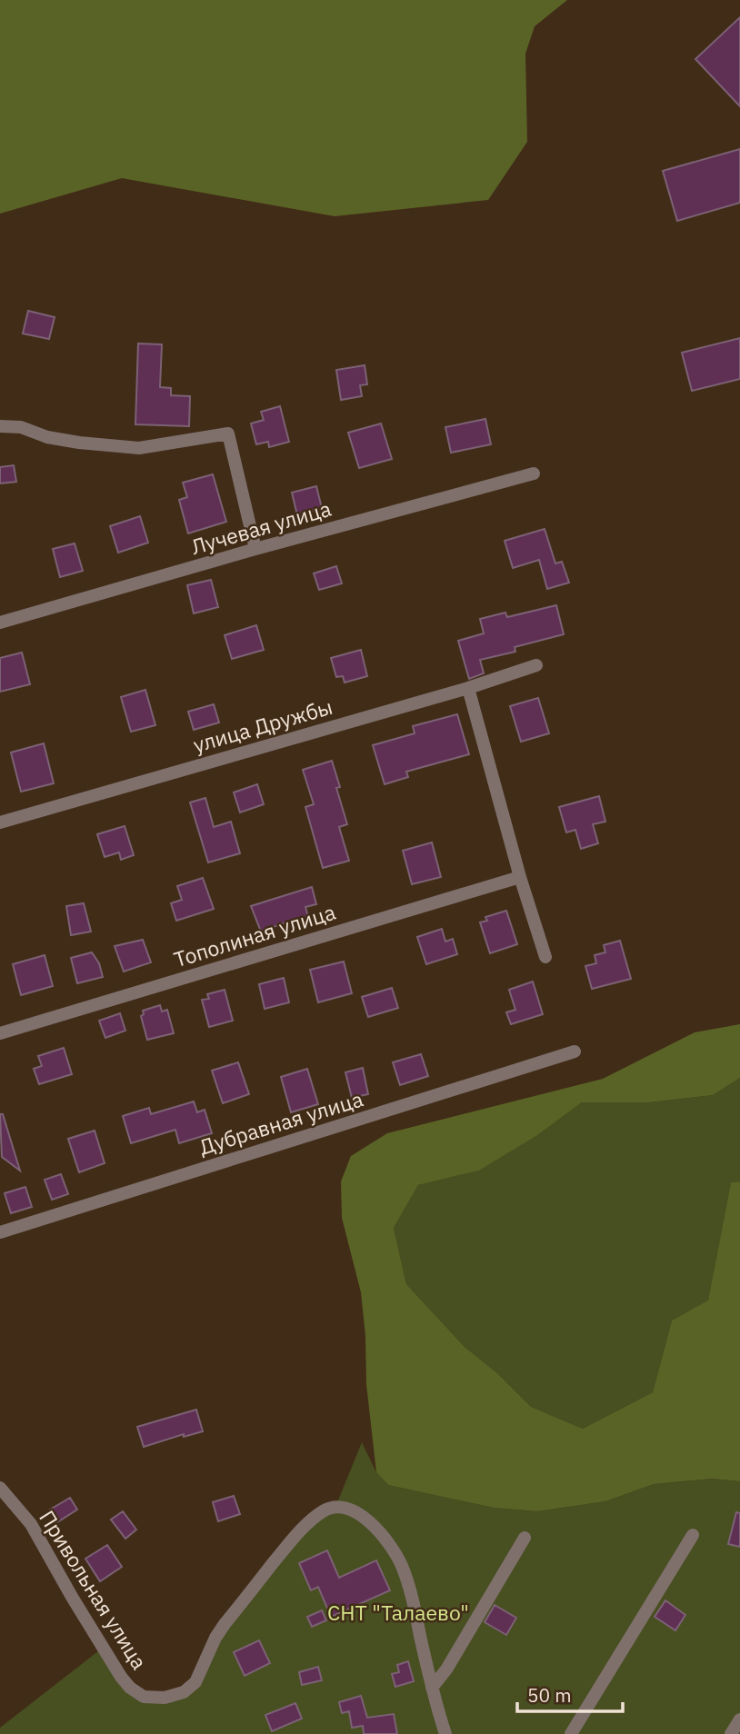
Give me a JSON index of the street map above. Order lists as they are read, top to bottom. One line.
{"streets":{"street":["Лучевая улица","улица Дружбы","Тополиная улица","Дубравная улица","Привольная улица"]},"parks":["СНТ \"Талаево\""],"scale_bar":"50 m"}
